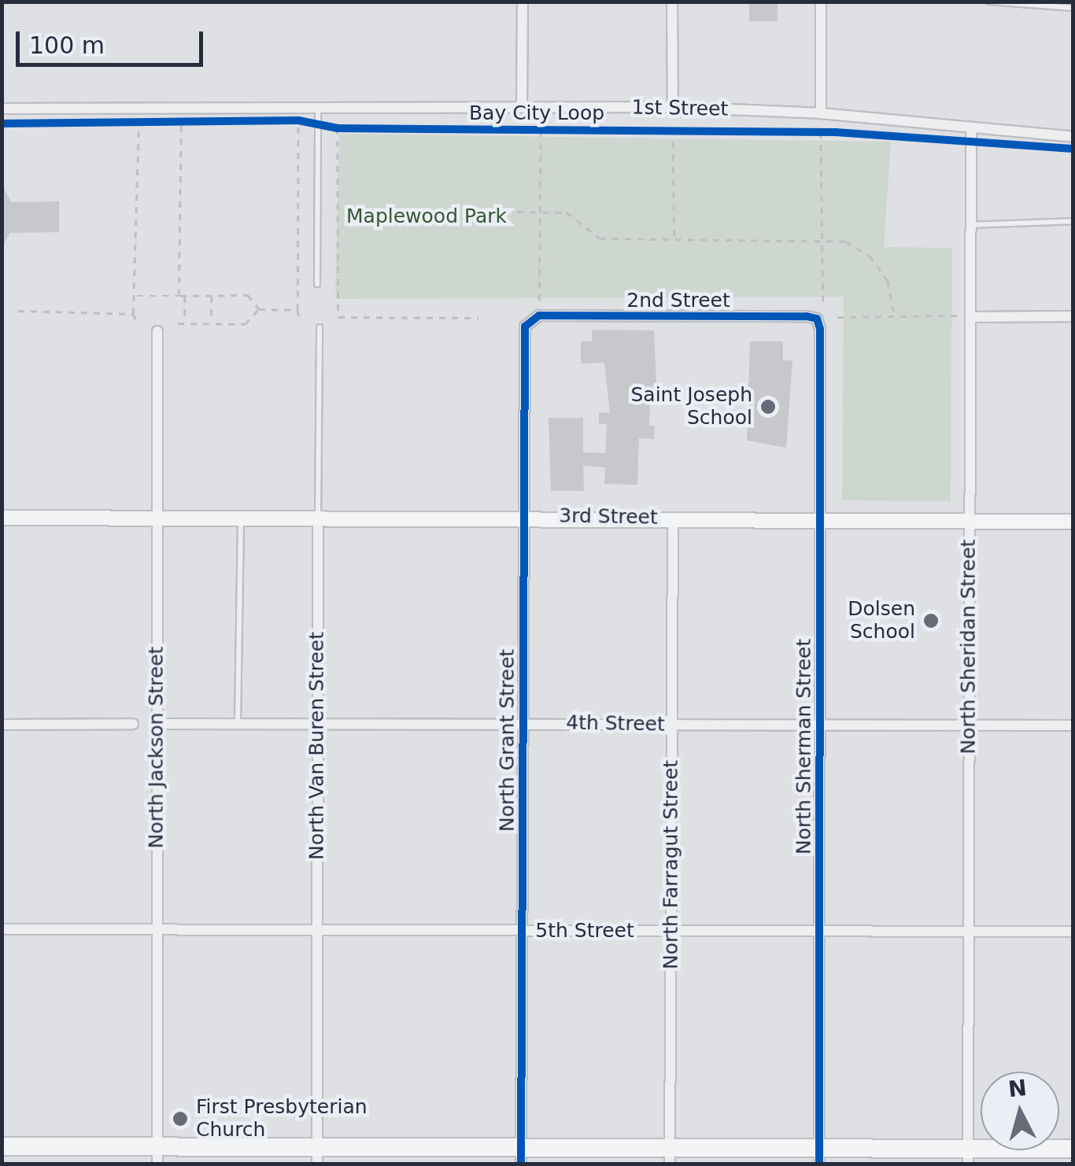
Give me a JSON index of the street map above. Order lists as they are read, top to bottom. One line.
{"streets":{"street":["1st Street","2nd Street","3rd Street","North Sheridan Street","4th Street","North Grant Street","North Van Buren Street","North Sherman Street","North Jackson Street","North Farragut Street","5th Street"],"cycle path":["Bay City Loop"]},"crossings":[["1st Street","North Sheridan Street"],["2nd Street","North Grant Street"],["2nd Street","North Sherman Street"],["3rd Street","North Sheridan Street"],["3rd Street","North Grant Street"],["3rd Street","North Van Buren Street"],["3rd Street","North Sherman Street"],["3rd Street","North Jackson Street"],["3rd Street","North Farragut Street"],["North Sheridan Street","4th Street"],["North Sheridan Street","5th Street"],["4th Street","North Grant Street"],["4th Street","North Van Buren Street"],["4th Street","North Sherman Street"],["4th Street","North Jackson Street"],["4th Street","North Farragut Street"],["North Grant Street","5th Street"],["North Van Buren Street","5th Street"],["North Sherman Street","5th Street"],["North Jackson Street","5th Street"],["North Farragut Street","5th Street"]],"parks":["Maplewood Park"],"places":["Saint Joseph School","Dolsen School","First Presbyterian Church"],"scale_bar":"100 m","north":"top"}
